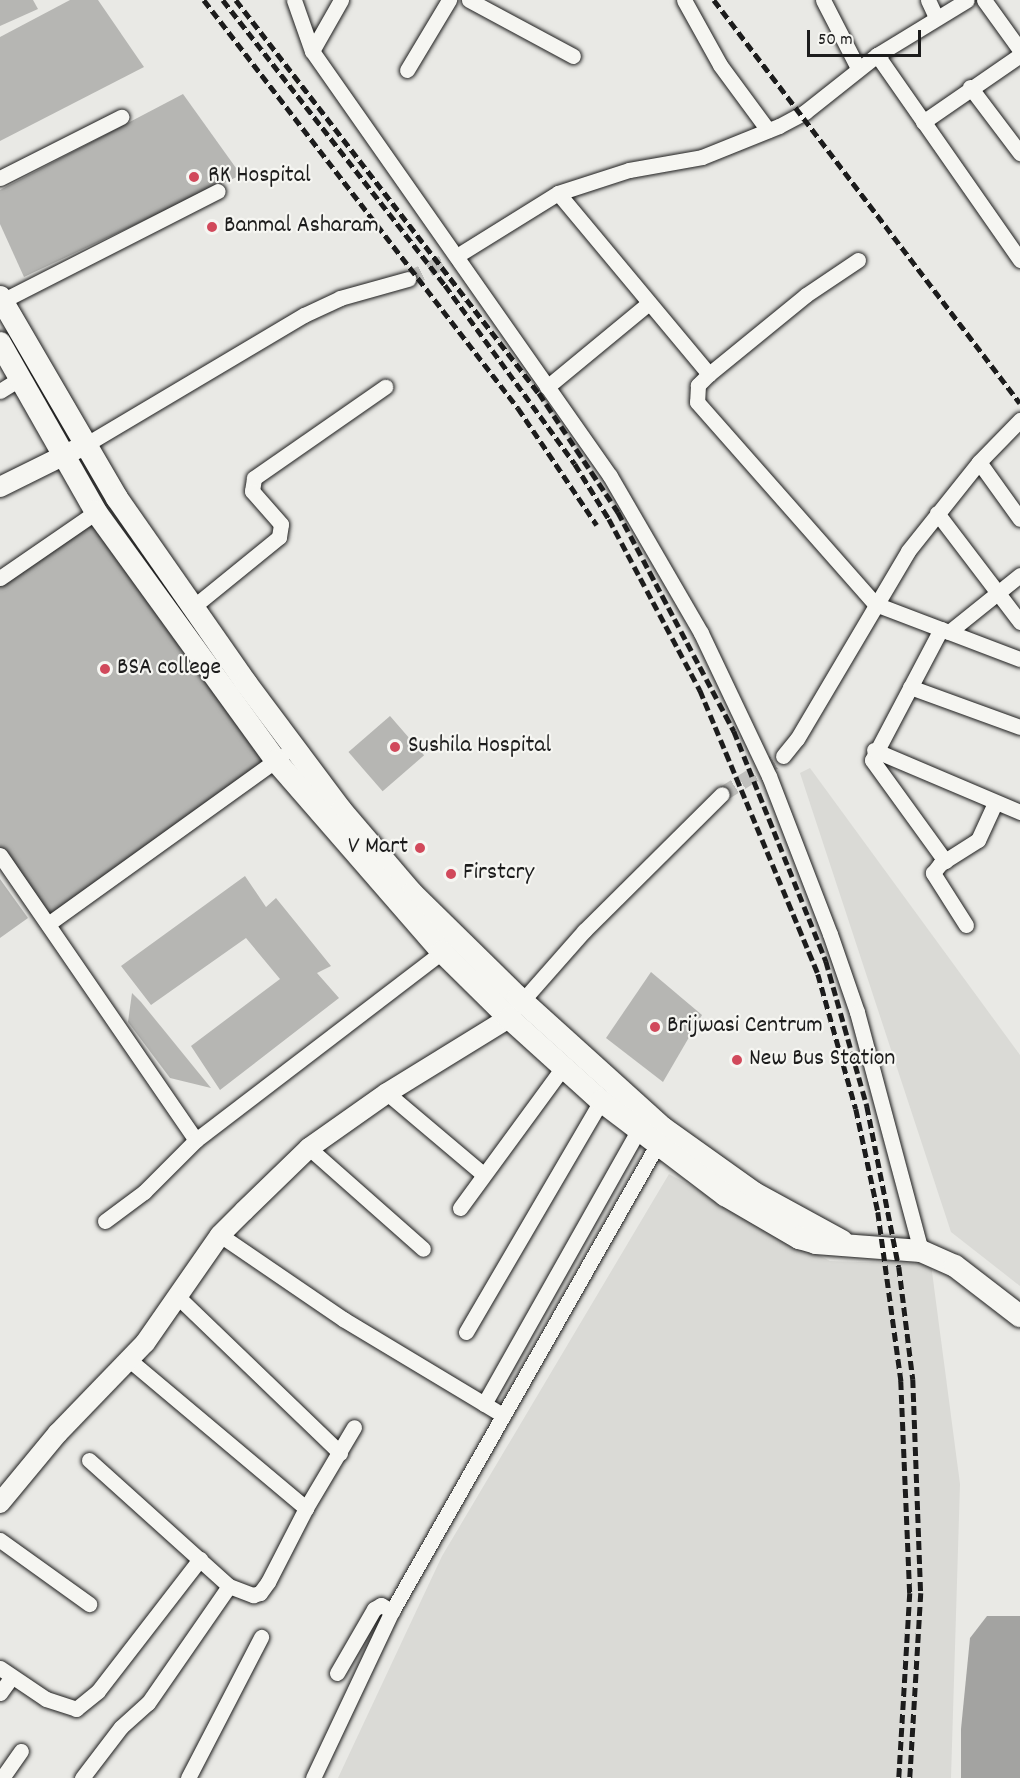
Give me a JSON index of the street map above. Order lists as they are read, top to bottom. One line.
{"places":["RK Hospital","Banmal Asharam","BSA college","Sushila Hospital","V Mart","Firstcry","Brijwasi Centrum","New Bus Station"],"scale_bar":"50 m"}
